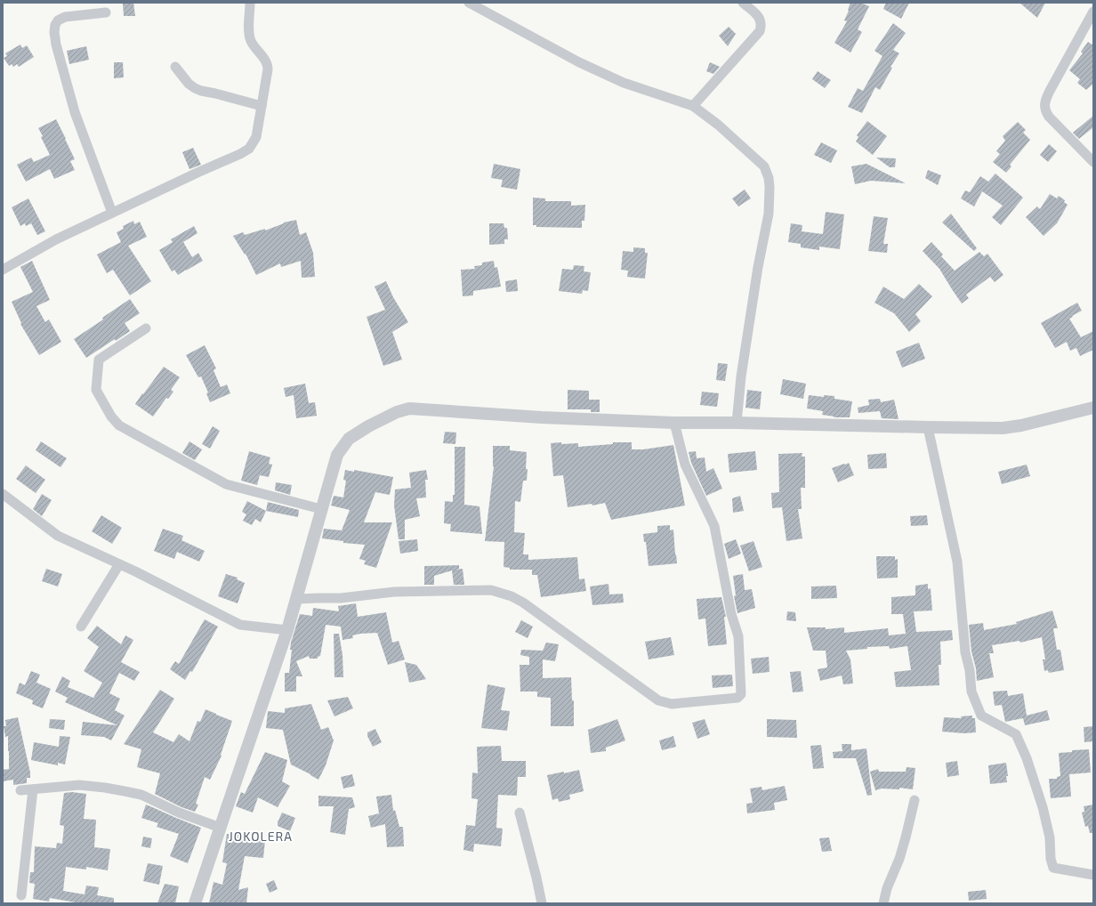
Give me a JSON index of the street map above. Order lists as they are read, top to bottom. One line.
{"districts":["JOKOLERA"]}
